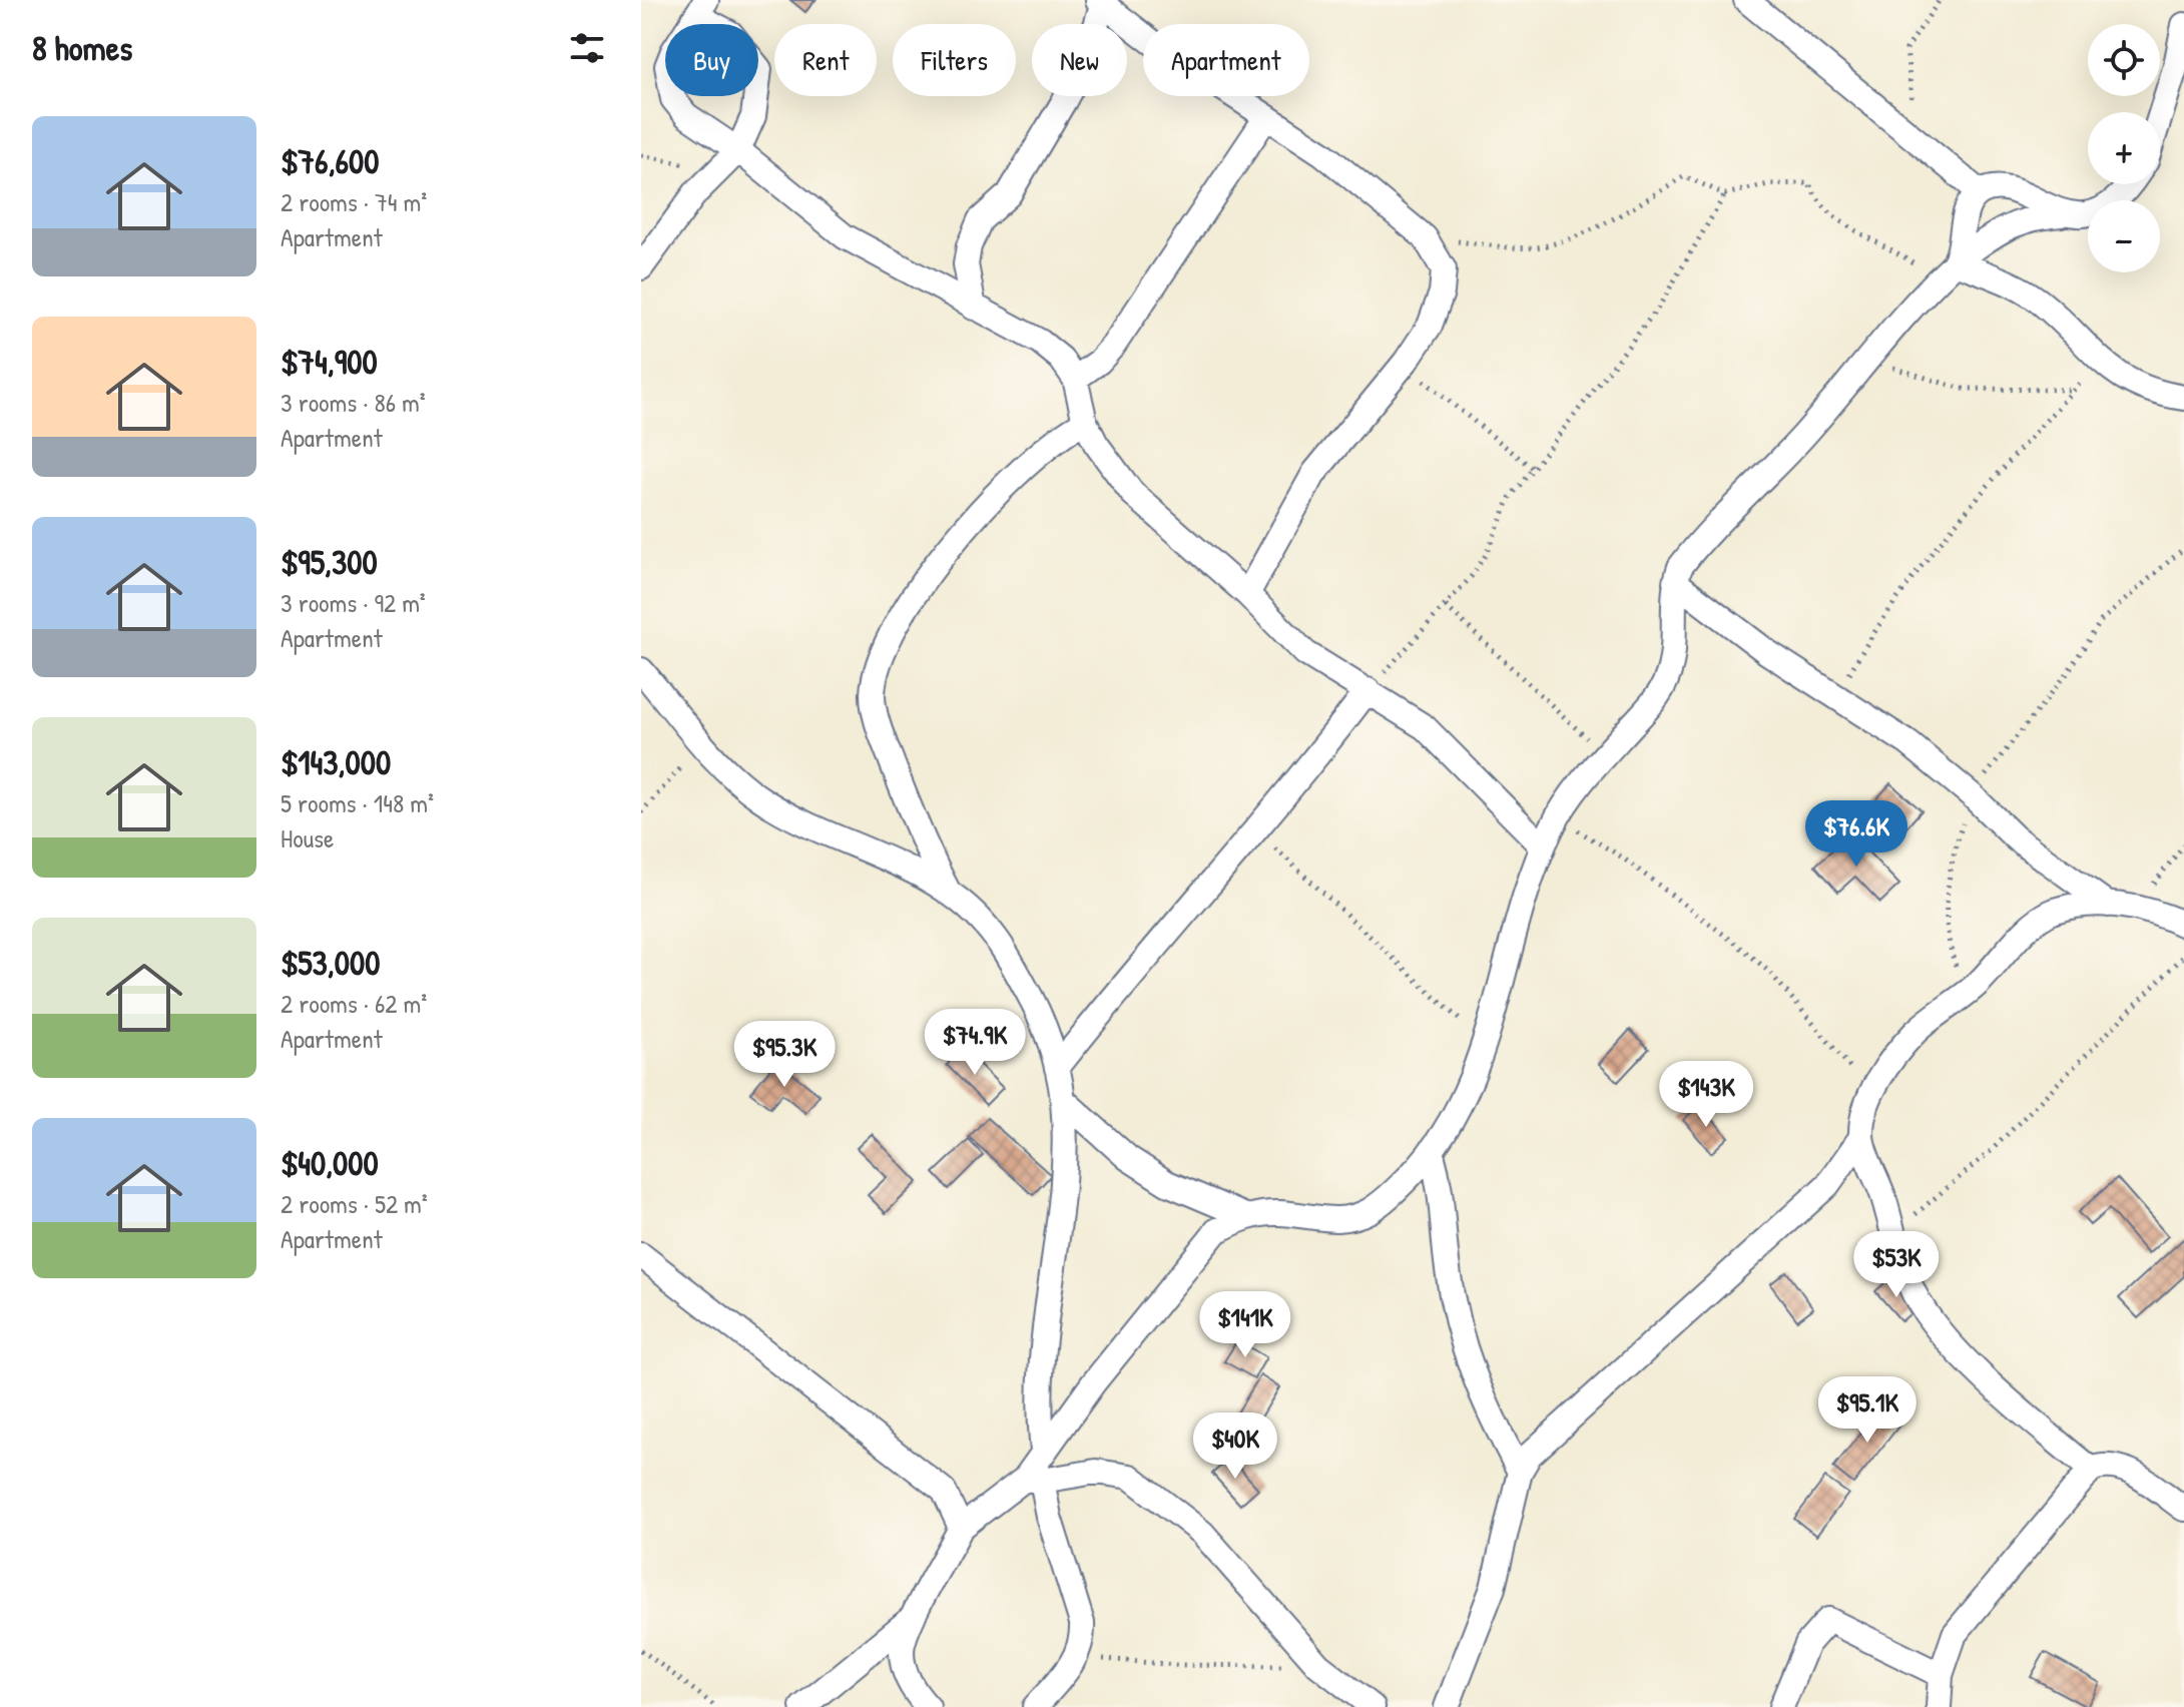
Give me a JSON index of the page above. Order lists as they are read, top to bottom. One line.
{"page":{"heading":"8 homes","map_buttons":["+","−"],"chip":["Buy","Rent","Filters","New","Apartment"],"list":[{"name":"$76,600","note":"2 rooms · 74 m² · Apartment"},{"name":"$74,900","note":"3 rooms · 86 m² · Apartment"},{"name":"$95,300","note":"3 rooms · 92 m² · Apartment"},{"name":"$143,000","note":"5 rooms · 148 m² · House"},{"name":"$53,000","note":"2 rooms · 62 m² · Apartment"},{"name":"$40,000","note":"2 rooms · 52 m² · Apartment"}],"price":["$76.6K","$74.9K","$95.3K","$143K","$53K","$141K","$95.1K","$40K"]}}
